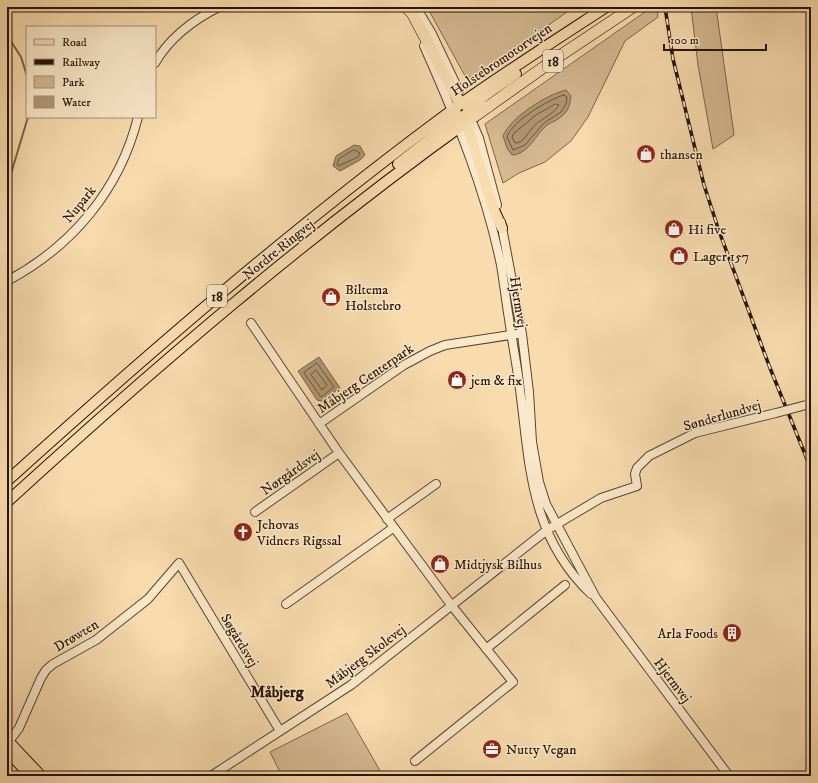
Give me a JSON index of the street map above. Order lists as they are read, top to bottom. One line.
{"streets":{"highway":["18"],"main road":["Holstebromotorvejen","Nordre Ringvej"],"street":["Nupark","Hjermvej","Måbjerg Centerpark","Sønderlundvej","Nørgårdsvej","Drøwten","Søgårdsvej","Måbjerg Skolevej"]},"crossings":[["Holstebromotorvejen","18"],["Holstebromotorvejen","Nordre Ringvej"],["Holstebromotorvejen","Hjermvej"],["18","Nordre Ringvej"],["18","Hjermvej"],["Nordre Ringvej","Hjermvej"],["Hjermvej","Måbjerg Centerpark"],["Hjermvej","Sønderlundvej"],["Hjermvej","Måbjerg Skolevej"],["Måbjerg Centerpark","Nørgårdsvej"],["Sønderlundvej","Måbjerg Skolevej"],["Nørgårdsvej","Måbjerg Skolevej"],["Drøwten","Søgårdsvej"],["Søgårdsvej","Måbjerg Skolevej"]],"districts":["Måbjerg"],"places":{"shop":["thansen","Hi five","Lager 157","Biltema Holstebro","jem & fix","Midtjysk Bilhus"],"church":["Jehovas Vidners Rigssal"],"building":["Arla Foods"],"office":["Nutty Vegan"]},"legend":["Road","Railway","Park","Water"],"scale_bar":"100 m"}
